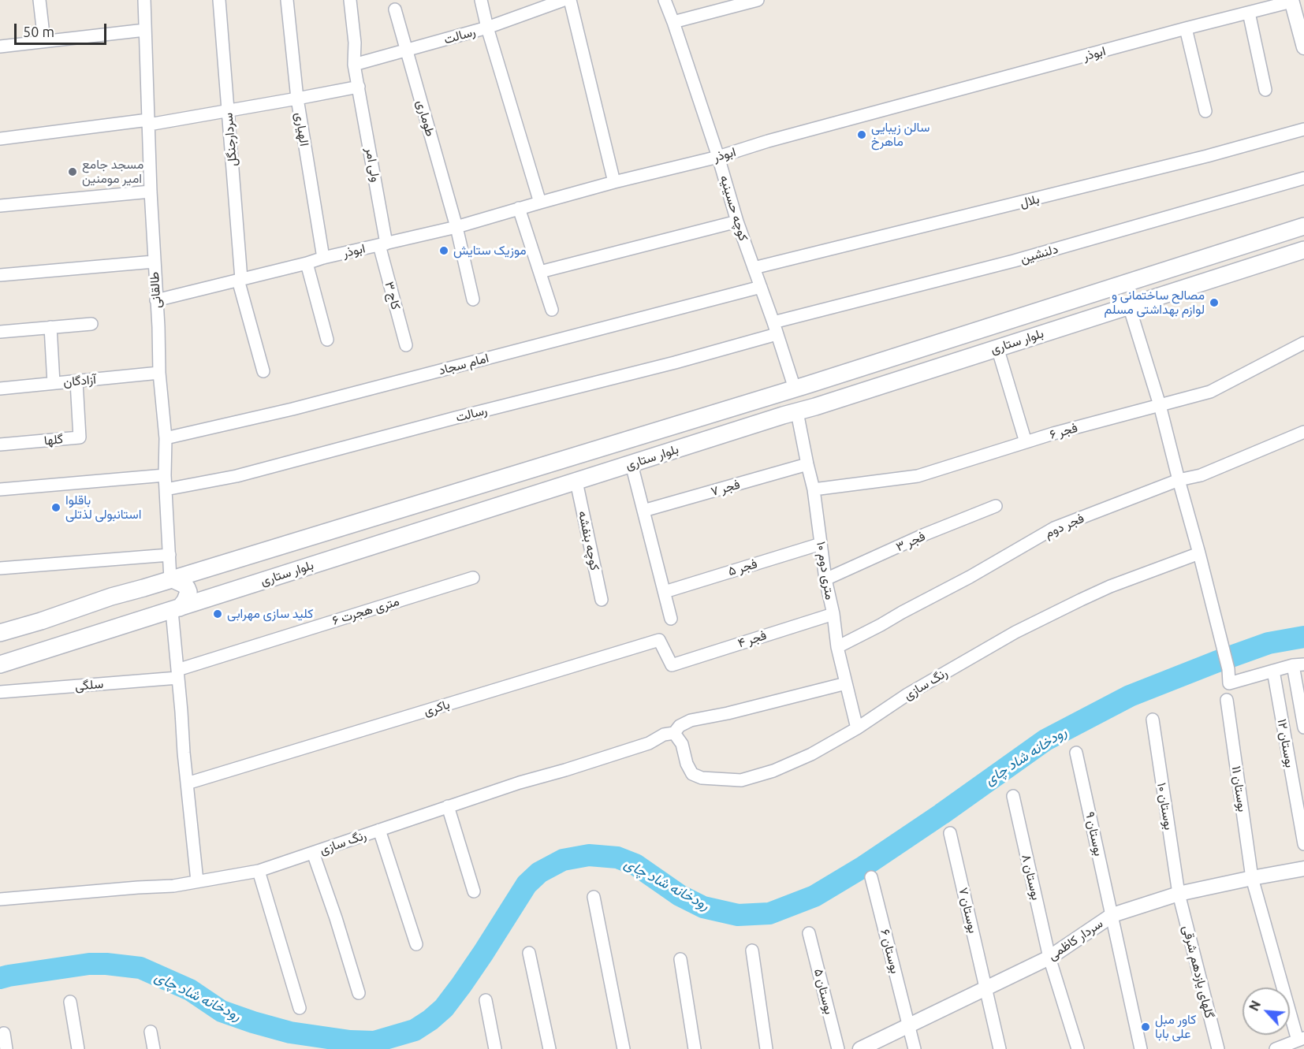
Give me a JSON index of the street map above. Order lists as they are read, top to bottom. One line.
{"streets":{"main road":["بلوار ستاری"],"street":["رسالت","ابوذر","طوماری","الهیاری","سردارجنگل","ولی امر","بلال","کوچه حسینیه","دلنشین","طالقانی","کاج ۳","امام سجاد","آزادگان","فجر ۶","گلها","فجر ۷","فجر دوم","کوچه بنفشه","فجر ۳","فجر ۵","۱۰ متری دوم","۶ متری هجرت","فجر ۴","رنگ سازی","سلگی","باکری","بوستان ۱۲","بوستان ۱۱","بوستان ۱۰","بوستان ۹","بوستان ۸","بوستان ۷","سردار کاظمی","بوستان ۶","گلهای یازدهم شرقی","بوستان ۵"]},"crossings":[["رسالت","طوماری"],["رسالت","ولی امر"],["رسالت","کوچه حسینیه"],["رسالت","طالقانی"],["ابوذر","طوماری"],["ابوذر","الهیاری"],["ابوذر","سردارجنگل"],["ابوذر","ولی امر"],["ابوذر","کوچه حسینیه"],["ابوذر","طالقانی"],["ابوذر","کاج ۳"],["ولی امر","کاج ۳"],["بلال","کوچه حسینیه"],["کوچه حسینیه","دلنشین"],["کوچه حسینیه","بلوار ستاری"],["کوچه حسینیه","امام سجاد"],["طالقانی","بلوار ستاری"],["طالقانی","امام سجاد"],["طالقانی","آزادگان"],["بلوار ستاری","کوچه بنفشه"],["بلوار ستاری","۱۰ متری دوم"],["آزادگان","گلها"],["فجر ۶","۱۰ متری دوم"],["فجر ۷","۱۰ متری دوم"],["فجر دوم","۱۰ متری دوم"],["فجر ۳","۱۰ متری دوم"],["فجر ۵","۱۰ متری دوم"],["۱۰ متری دوم","فجر ۴"],["۱۰ متری دوم","رنگ سازی"],["۶ متری هجرت","سلگی"],["فجر ۴","باکری"],["بوستان ۱۱","سردار کاظمی"],["بوستان ۱۰","سردار کاظمی"],["بوستان ۱۰","گلهای یازدهم شرقی"],["بوستان ۹","سردار کاظمی"],["بوستان ۸","سردار کاظمی"],["بوستان ۷","سردار کاظمی"],["سردار کاظمی","بوستان ۶"],["سردار کاظمی","گلهای یازدهم شرقی"]],"water":["رودخانه شاد چای"],"places":["سالن زیبایی ماهرخ","مسجد جامع امیر مومنین","موزیک ستایش","مصالح ساختمانی و لوازم بهداشتی مسلم","باقلوا استانبولی لذتلی","کلید سازی مهرابی","کاور مبل علی بابا"],"scale_bar":"50 m","north":"top left"}
